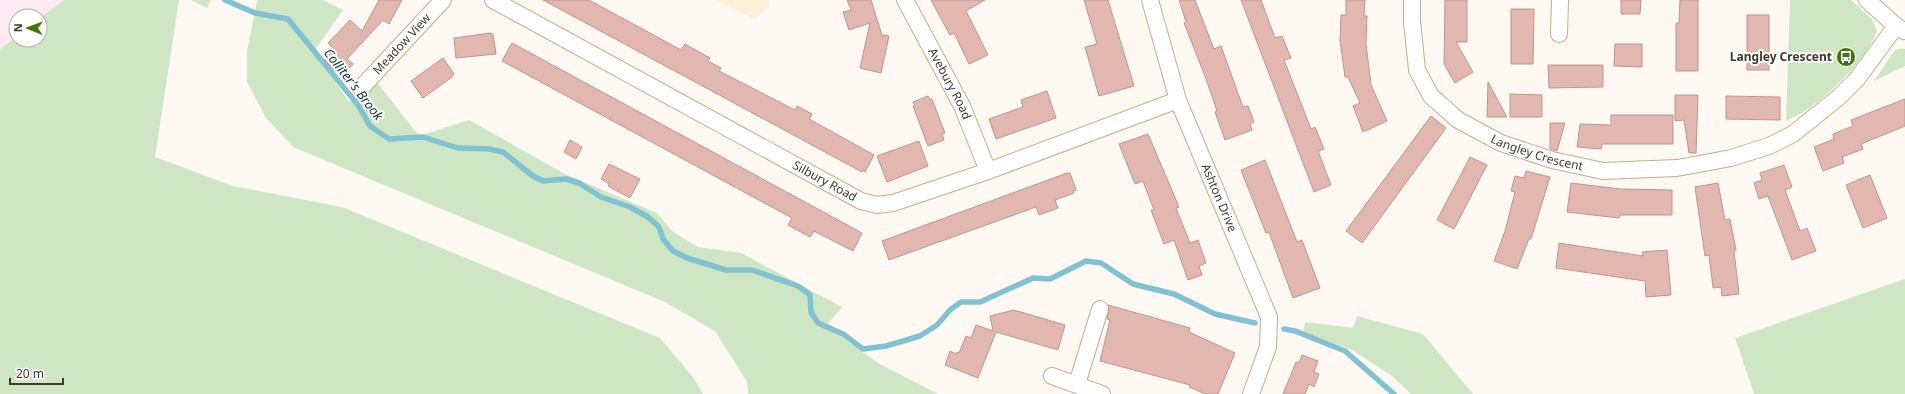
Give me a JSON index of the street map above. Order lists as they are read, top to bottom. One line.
{"streets":{"street":["Meadow View","Avebury Road","Langley Crescent","Silbury Road","Ashton Drive"]},"crossings":[["Avebury Road","Silbury Road"],["Silbury Road","Ashton Drive"]],"water":["Colliter's Brook"],"places":{"bus stop":["Langley Crescent"]},"scale_bar":"20 m","north":"left"}
